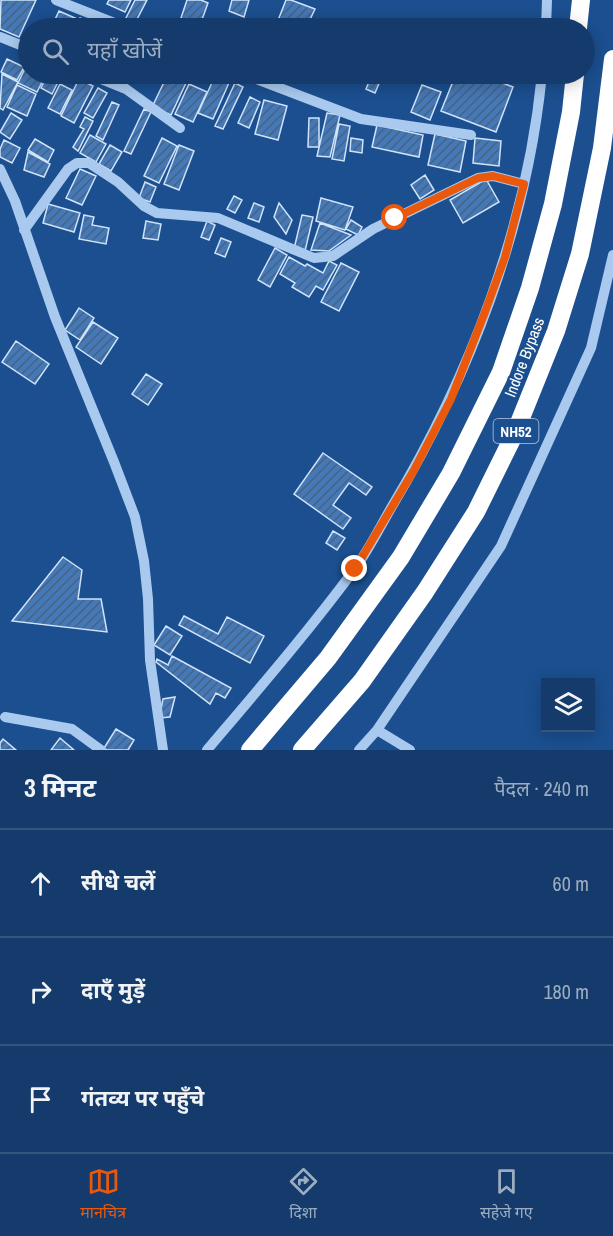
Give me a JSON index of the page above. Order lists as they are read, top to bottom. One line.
{"streets":{"highway":["Indore Bypass","NH52"]},"page":{"search":"यहाँ खोजें","heading":["3 मिनट","पैदल · 240 m"],"list":[["सीधे चलें","60 m"],["दाएँ मुड़ें","180 m"],"गंतव्य पर पहुँचे"],"nav":["मानचित्र","दिशा","सहेजे गए"]}}
